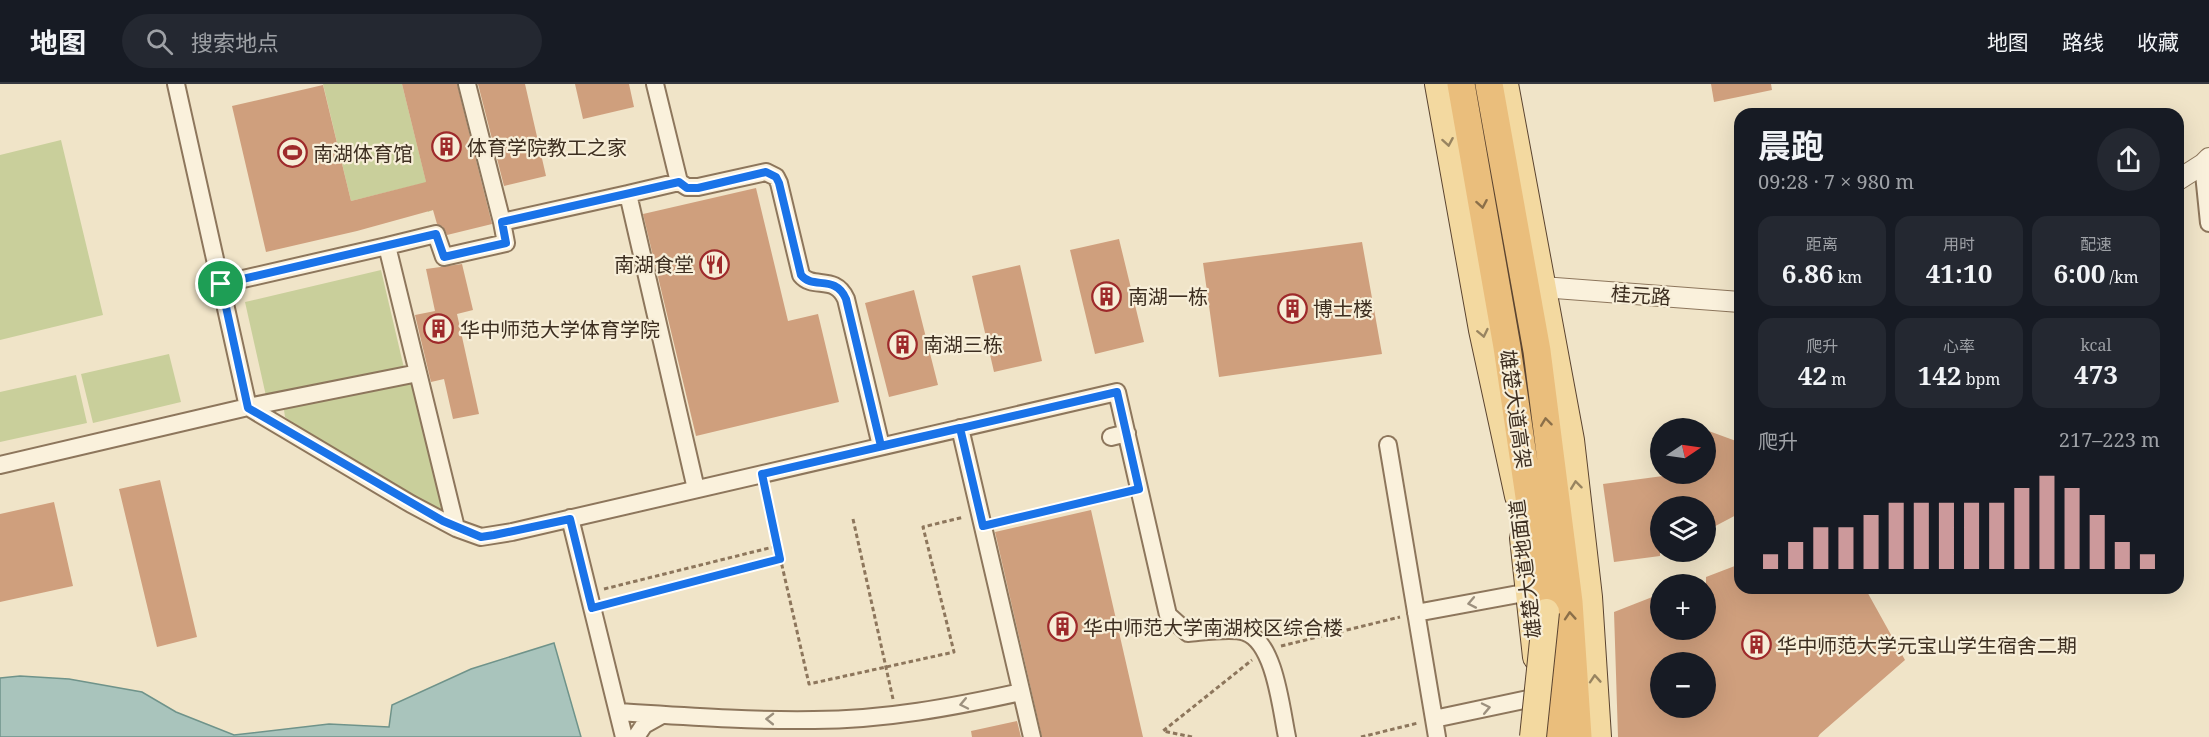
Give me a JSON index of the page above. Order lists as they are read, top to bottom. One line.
{"streets":{"highway":["雄楚大道高架"],"main road":["雄楚大道地面道"],"street":["桂元路"]},"crossings":[["雄楚大道高架","雄楚大道地面道"]],"places":{"building":["体育学院教工之家","南湖一栋","博士楼","华中师范大学体育学院","南湖三栋","华中师范大学南湖校区综合楼","华中师范大学元宝山学生宿舍二期"],"sports":["南湖体育馆"],"restaurant":["南湖食堂"]},"north":"right","page":{"header":"地图","search":"搜索地点","nav":["地图","路线","收藏"],"heading":["晨跑","09:28 · 7 × 980 m"],"stats":[["距离","6.86 km"],["用时","41:10"],["配速","6:00 /km"],["爬升","42 m"],["心率","142 bpm"],["kcal","473"]],"chart":["爬升","217–223 m"],"map_buttons":["+","−"]}}
